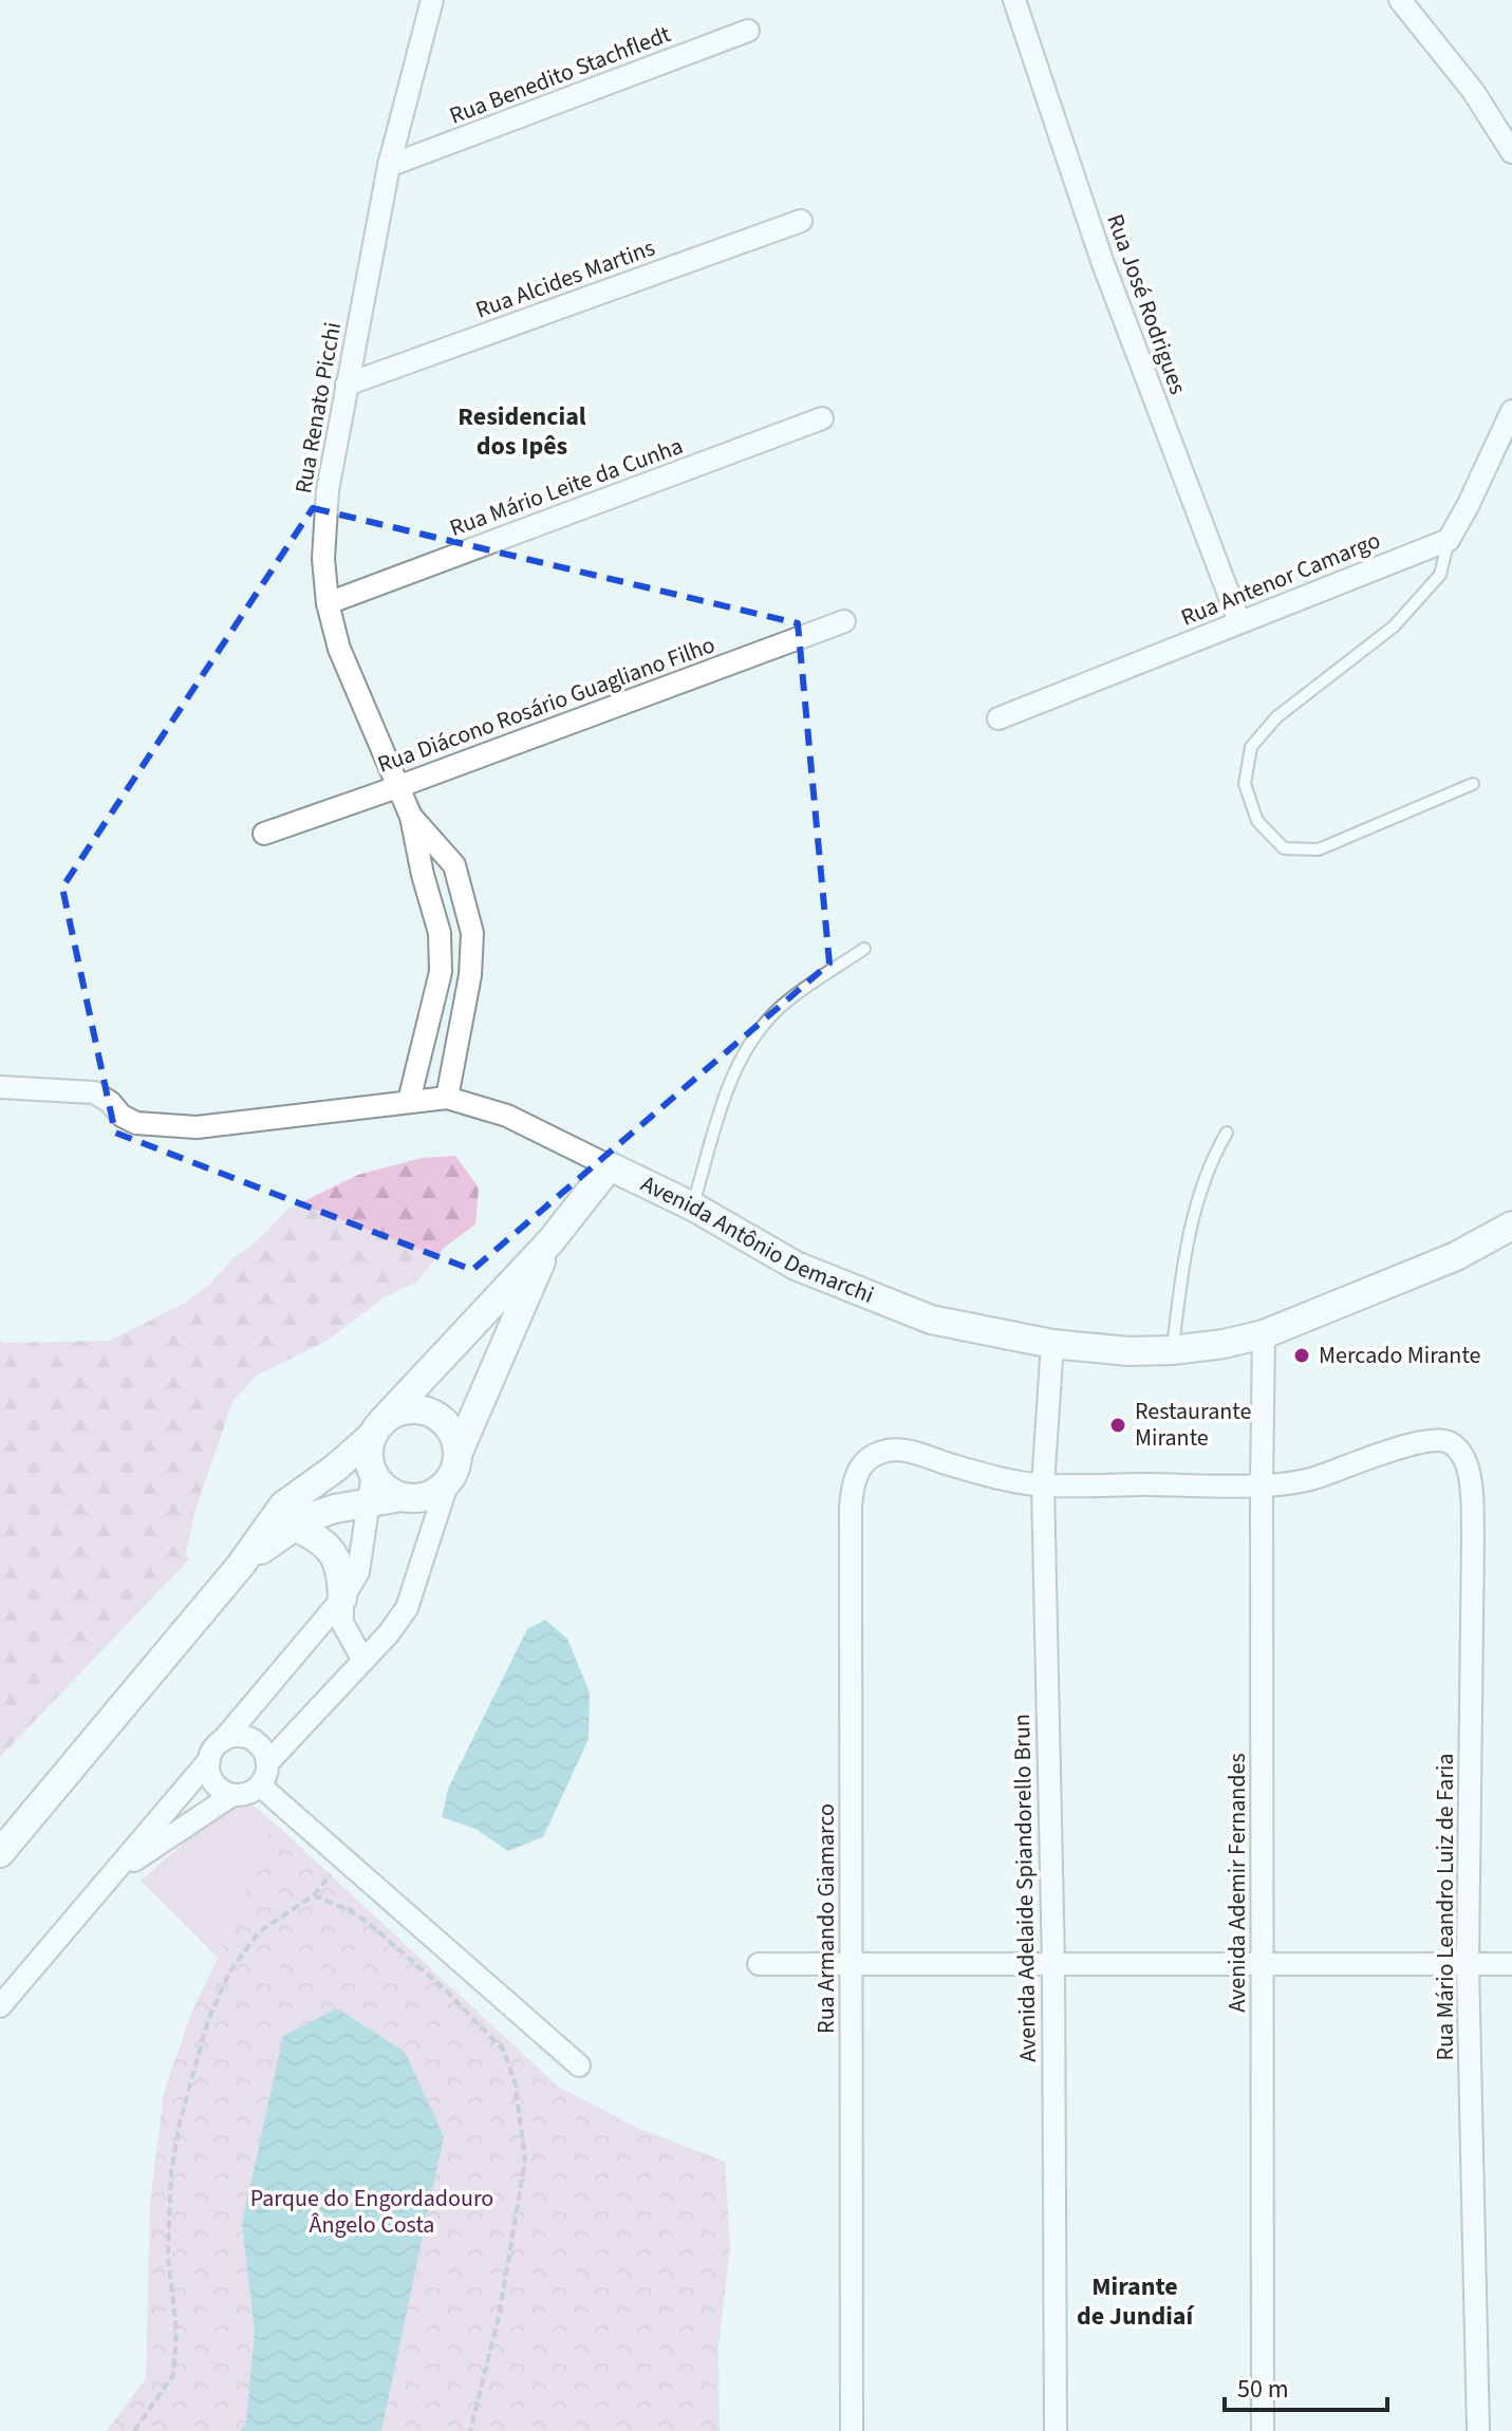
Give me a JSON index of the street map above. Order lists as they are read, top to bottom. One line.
{"streets":{"street":["Rua Benedito Stachfledt","Rua Alcides Martins","Rua José Rodrigues","Rua Renato Picchi","Rua Mário Leite da Cunha","Rua Antenor Camargo","Rua Diácono Rosário Guagliano Filho","Avenida Antônio Demarchi","Avenida Ademir Fernandes","Avenida Adelaide Spiandorello Brun","Rua Mário Leandro Luiz de Faria","Rua Armando Giamarco"]},"crossings":[["Rua Benedito Stachfledt","Rua Renato Picchi"],["Rua Alcides Martins","Rua Renato Picchi"],["Rua José Rodrigues","Rua Antenor Camargo"],["Rua Renato Picchi","Rua Mário Leite da Cunha"],["Rua Renato Picchi","Rua Diácono Rosário Guagliano Filho"],["Rua Renato Picchi","Avenida Antônio Demarchi"],["Avenida Antônio Demarchi","Avenida Ademir Fernandes"],["Avenida Antônio Demarchi","Avenida Adelaide Spiandorello Brun"],["Avenida Ademir Fernandes","Rua Mário Leandro Luiz de Faria"],["Avenida Adelaide Spiandorello Brun","Rua Armando Giamarco"]],"districts":["Residencial dos Ipês","Mirante de Jundiaí"],"parks":["Parque do Engordadouro Ângelo Costa"],"places":["Mercado Mirante","Restaurante Mirante"],"scale_bar":"50 m"}
